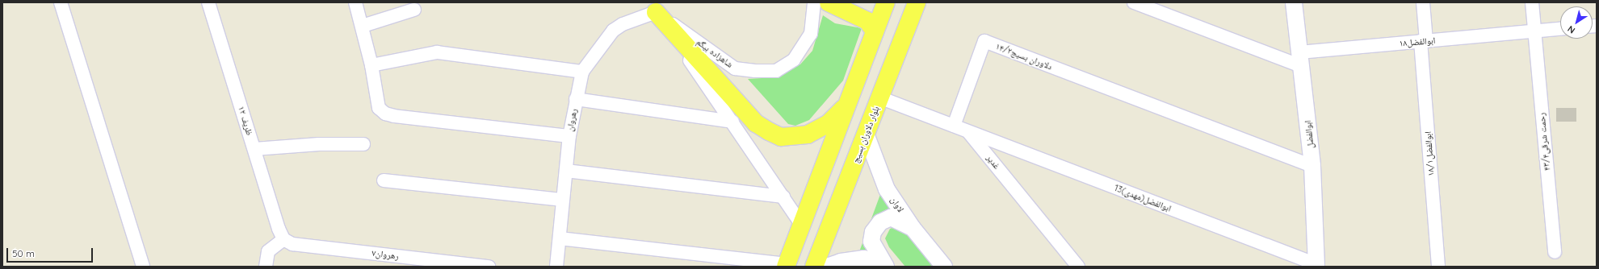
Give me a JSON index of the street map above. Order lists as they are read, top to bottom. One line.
{"streets":{"main road":["بلوار دلاوران بسیج"],"street":["ابوالفضل۱۸","شاهزاده بیگم","۱۴/۲دلاوران بسیج","رهروان","ظریف ۱۲","ابوالفضل","۴۳/۴رحمت شرقی","ابوالفضل۱۸/۱","غدیر","13ابوالفضل(مهدی)","لاوان","رهروان۷"]},"crossings":[["ابوالفضل۱۸","ابوالفضل"],["ابوالفضل۱۸","۴۳/۴رحمت شرقی"],["ابوالفضل۱۸","ابوالفضل۱۸/۱"],["شاهزاده بیگم","رهروان"],["۱۴/۲دلاوران بسیج","ابوالفضل"],["ظریف ۱۲","رهروان۷"],["بلوار دلاوران بسیج","لاوان"],["ابوالفضل","13ابوالفضل(مهدی)"],["غدیر","13ابوالفضل(مهدی)"]],"scale_bar":"50 m","north":"bottom left"}
